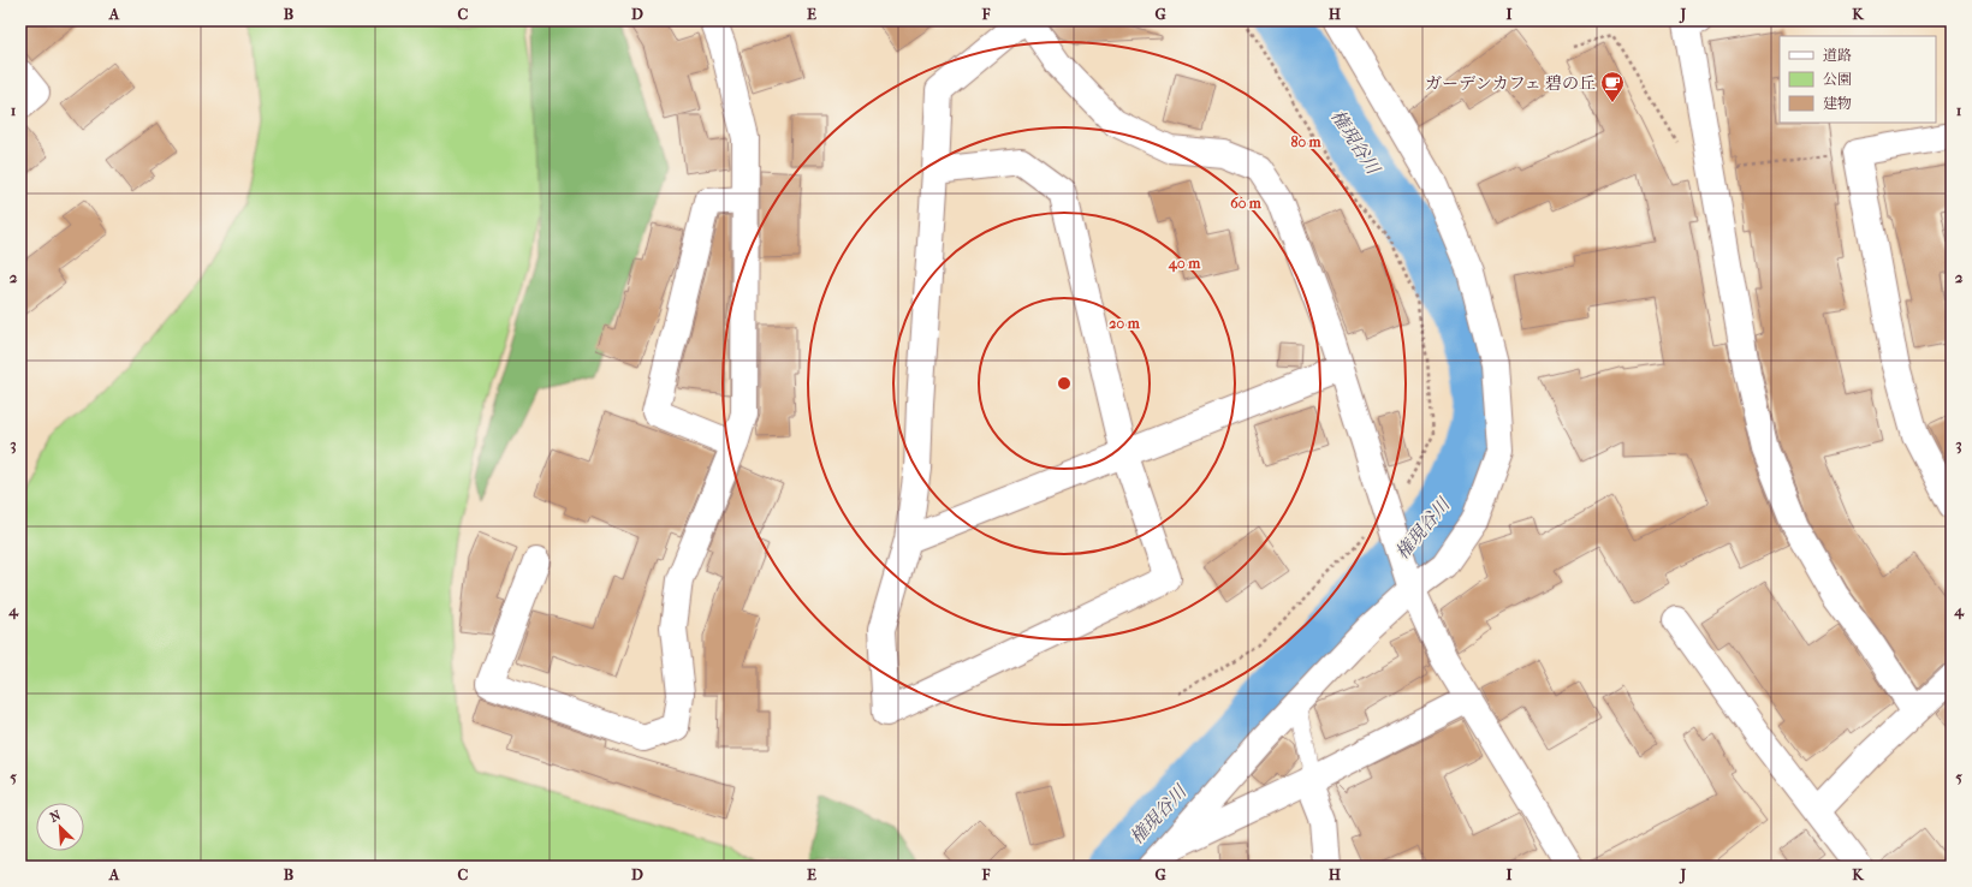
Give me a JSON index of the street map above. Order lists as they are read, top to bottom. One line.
{"water":["権現谷川"],"places":{"cafe":["ガーデンカフェ 碧の丘"]},"legend":["道路","公園","建物"],"north":"top left","grid":{"columns":["A","B","C","D","E","F","G","H","I","J","K"],"rows":["1","2","3","4","5"]},"rings":["80 m","60 m","40 m","20 m"]}
